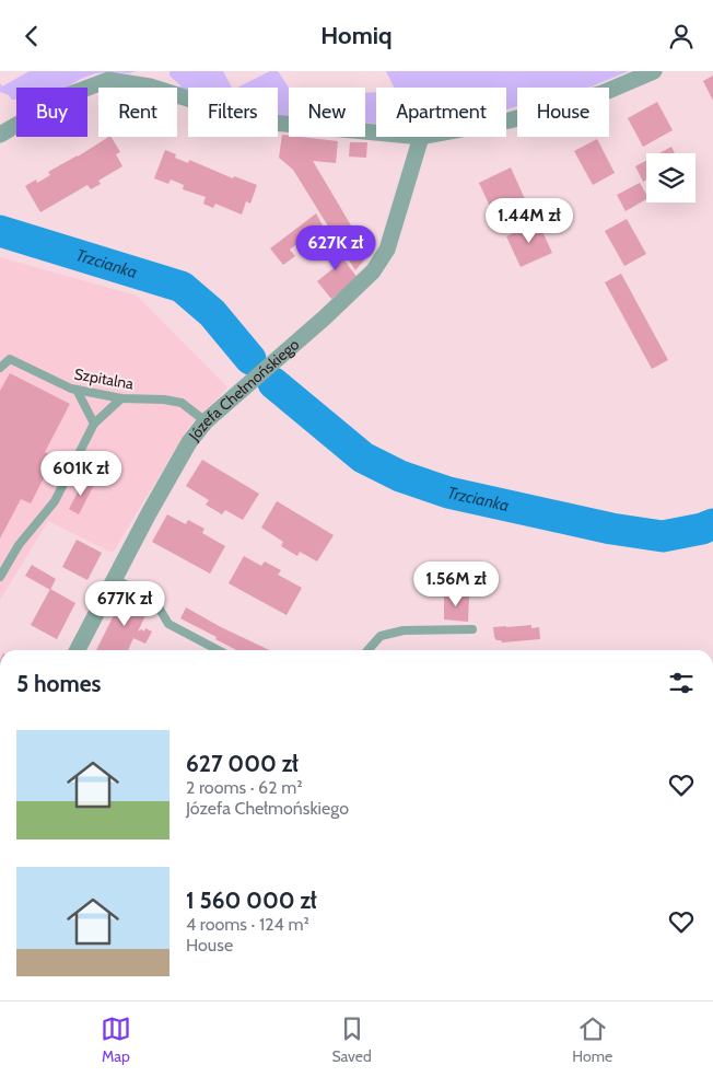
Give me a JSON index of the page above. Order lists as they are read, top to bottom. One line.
{"streets":{"street":["Józefa Chełmońskiego"],"lane":["Szpitalna"]},"crossings":[["Szpitalna","Józefa Chełmońskiego"]],"water":["Trzcianka"],"page":{"header":"Homiq","chip":["Buy","Rent","Filters","New","Apartment","House"],"price":["1.44M zł","627K zł","601K zł","1.56M zł","677K zł"],"heading":"5 homes","list":[{"name":"627 000 zł","note":"2 rooms · 62 m² · Józefa Chełmońskiego"},{"name":"1 560 000 zł","note":"4 rooms · 124 m² · House"}],"tabs":["Map","Saved","Home"]}}
